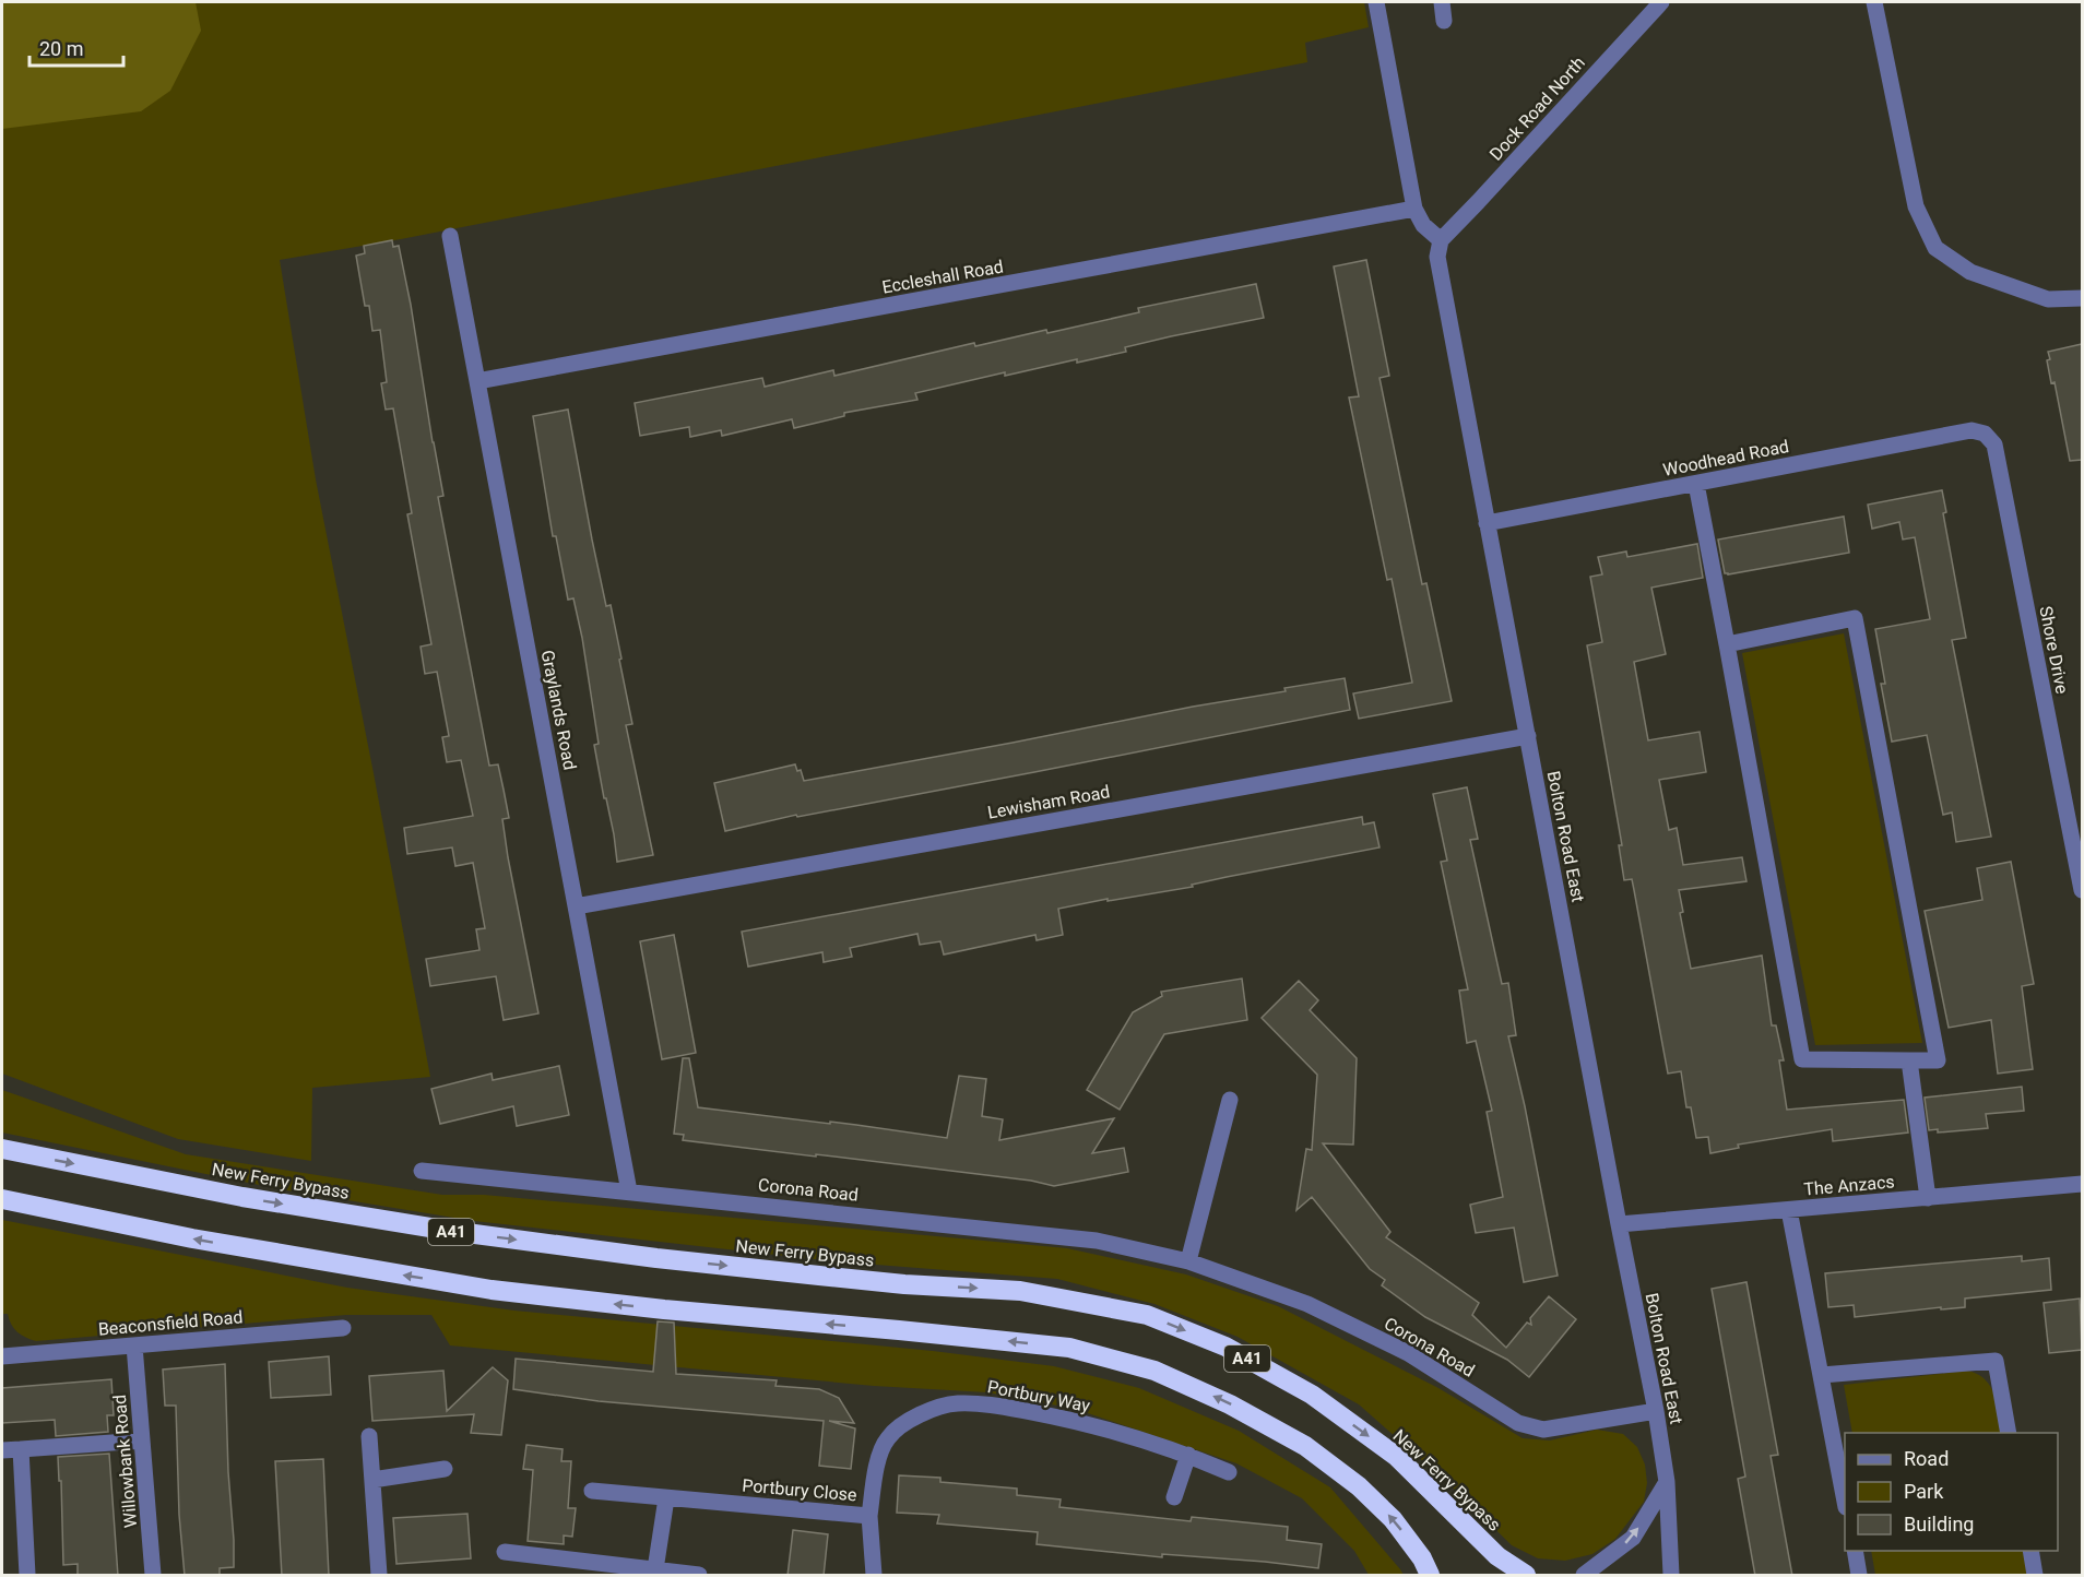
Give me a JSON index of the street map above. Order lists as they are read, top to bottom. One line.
{"streets":{"highway":["New Ferry Bypass","A41"],"street":["Dock Road North","Eccleshall Road","Woodhead Road","Shore Drive","Graylands Road","Lewisham Road","Bolton Road East","The Anzacs","Corona Road","Beaconsfield Road","Portbury Way","Willowbank Road","Portbury Close"]},"crossings":[["Dock Road North","Bolton Road East"],["Eccleshall Road","Graylands Road"],["Woodhead Road","Shore Drive"],["Woodhead Road","Bolton Road East"],["Graylands Road","Lewisham Road"],["Graylands Road","Corona Road"],["Lewisham Road","Bolton Road East"],["Bolton Road East","The Anzacs"],["Bolton Road East","Corona Road"],["Beaconsfield Road","Willowbank Road"],["Portbury Way","Portbury Close"]],"legend":["Road","Park","Building"],"scale_bar":"20 m"}
